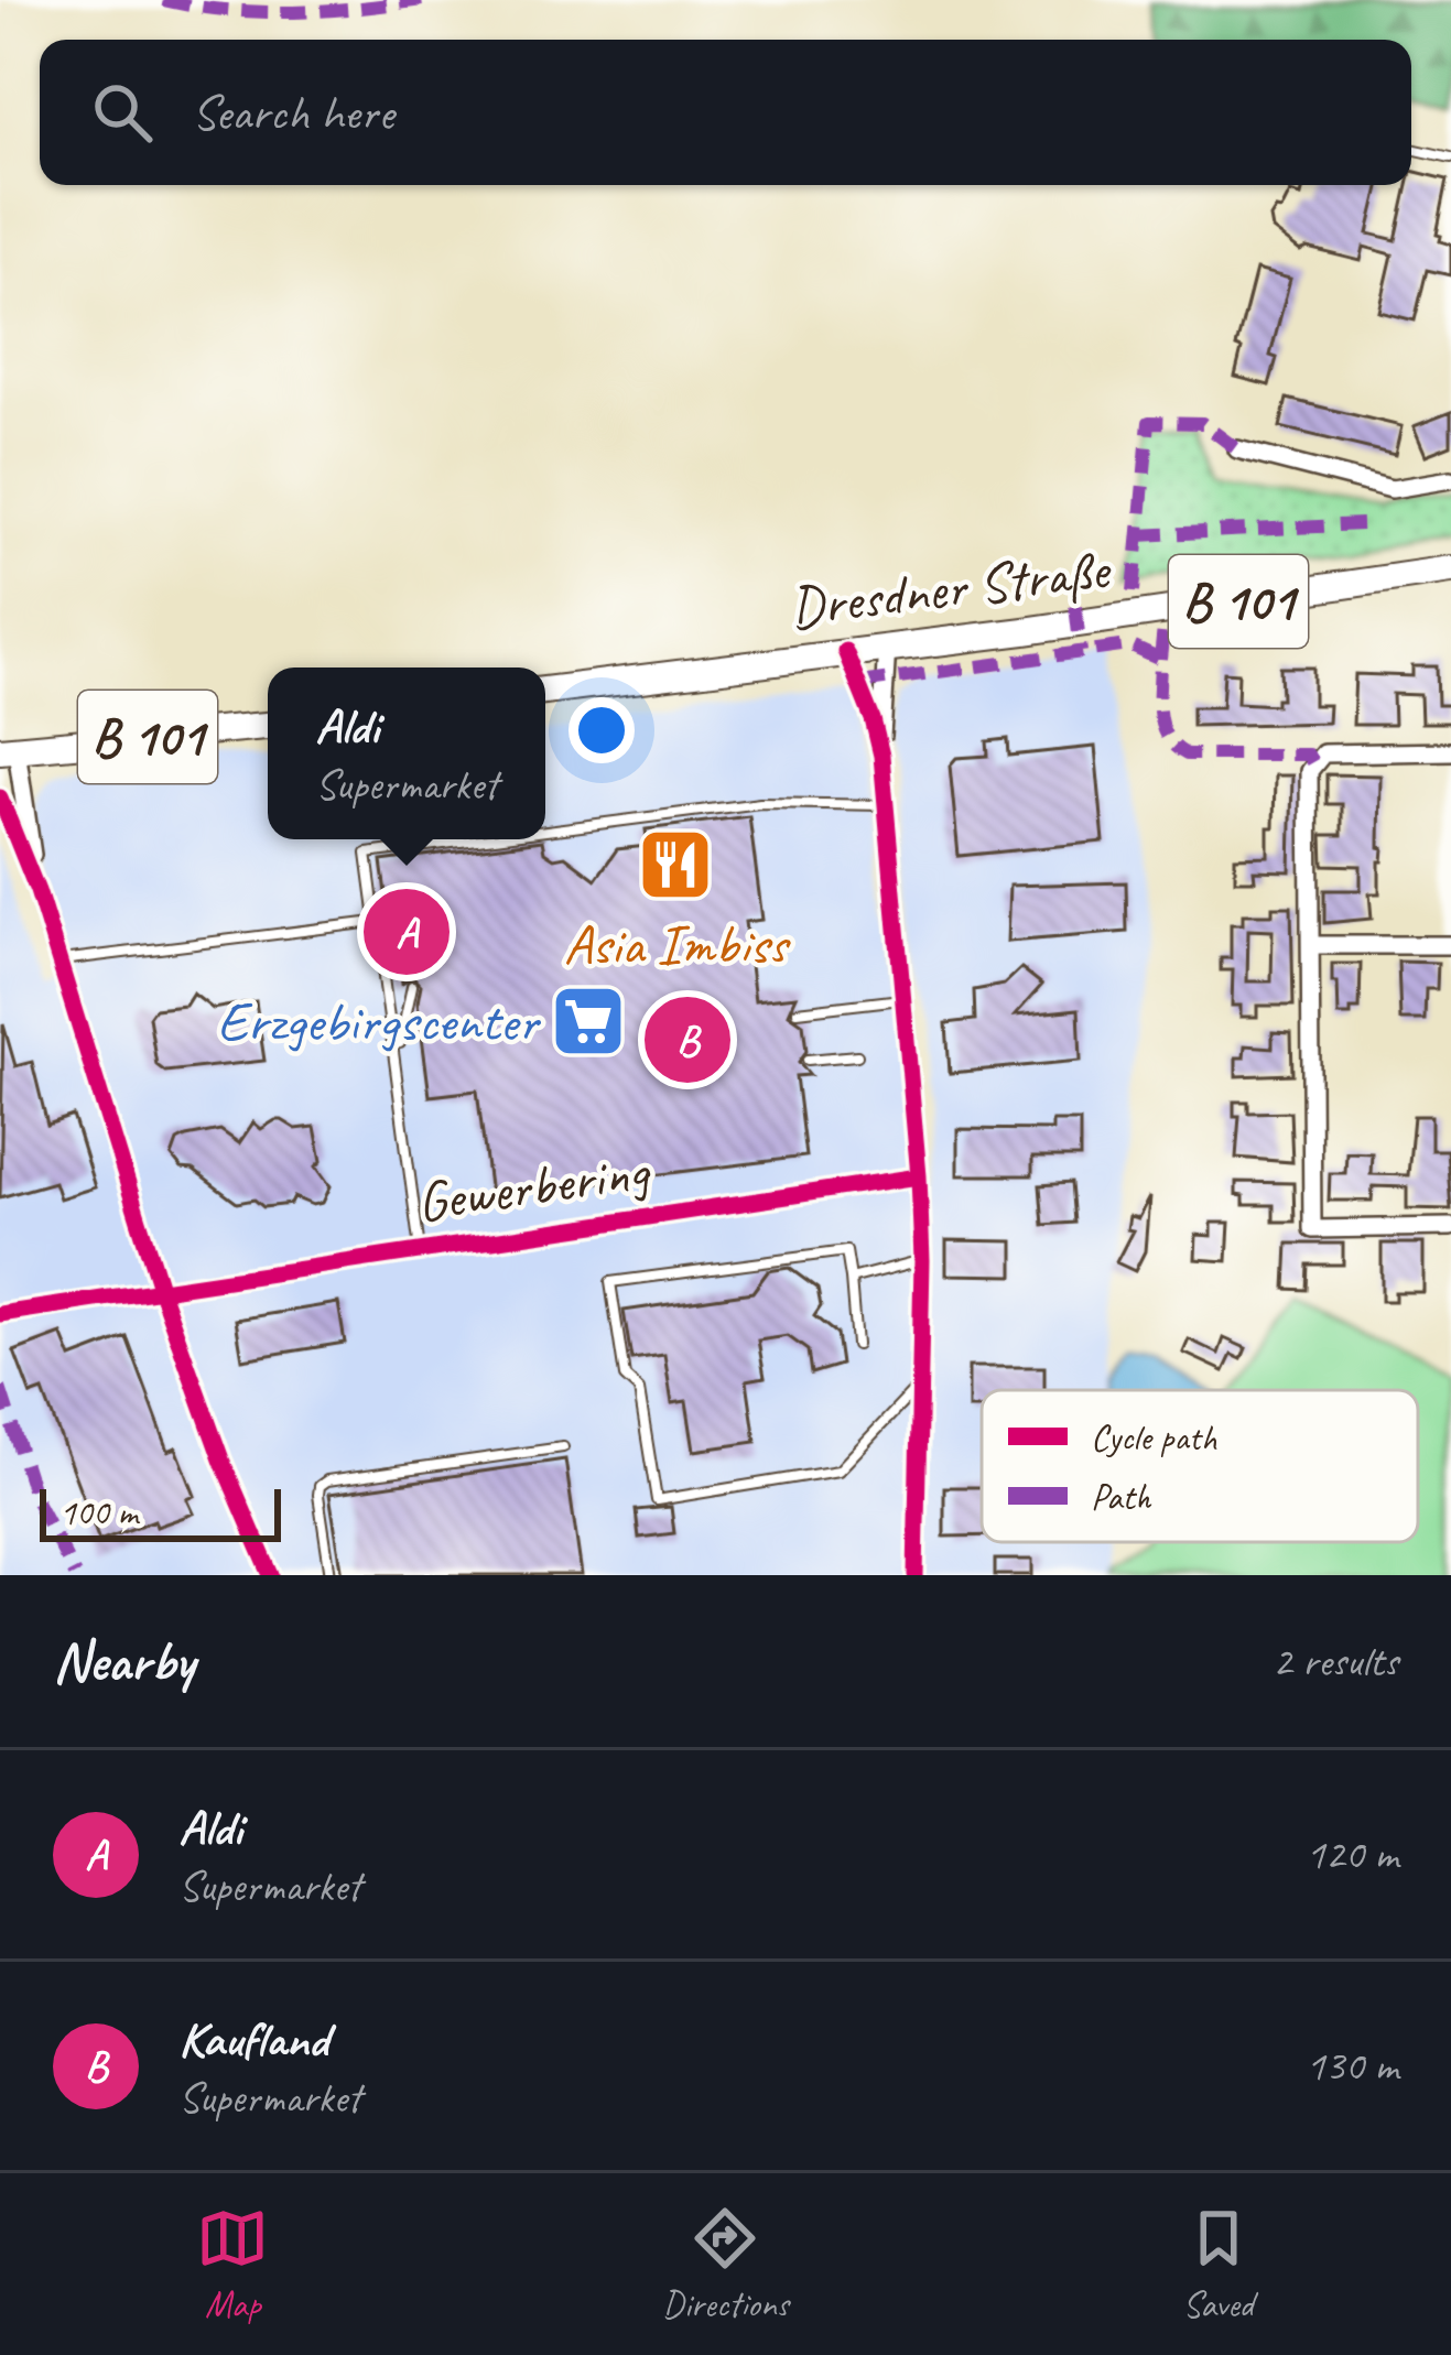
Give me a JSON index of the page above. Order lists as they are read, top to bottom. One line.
{"streets":{"main road":["Dresdner Straße","B 101"],"street":["Gewerbering"]},"places":{"restaurant":["Asia Imbiss"],"supermarket":["Erzgebirgscenter"]},"legend":["Cycle path","Path"],"scale_bar":"100 m","page":{"search":"Search here","popup":["Aldi","Supermarket"],"pins":["A","B"],"scale":"100 m","heading":["Nearby","2 results"],"list":[{"mark":"A","name":"Aldi","note":"Supermarket","value":"120 m"},{"mark":"B","name":"Kaufland","note":"Supermarket","value":"130 m"}],"nav":["Map","Directions","Saved"]}}
